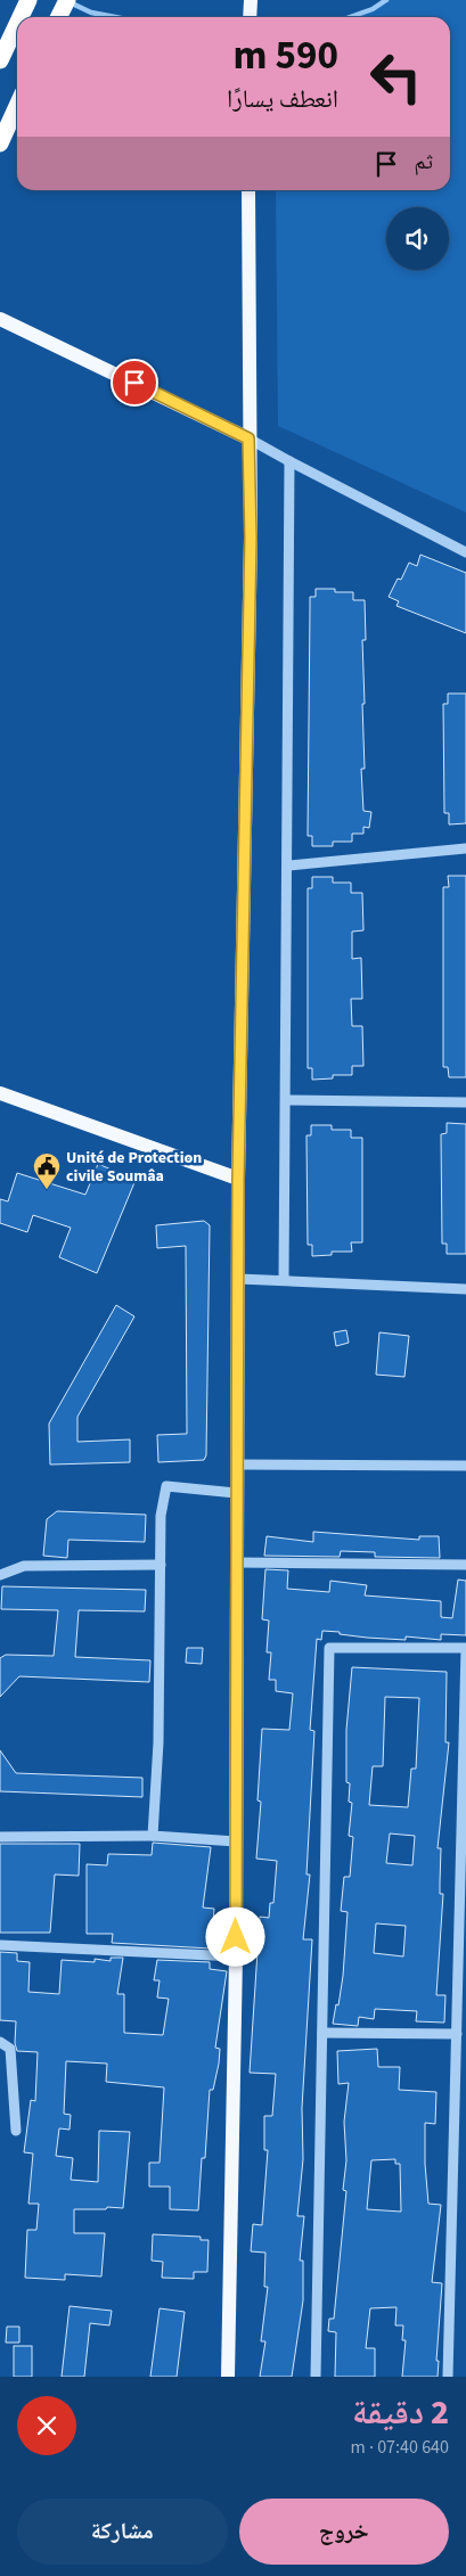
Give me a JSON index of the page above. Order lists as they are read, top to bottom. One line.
{"places":{"public building":["Unité de Protection civile Soumâa"]},"page":{"turn":["590 m","انعطف يسارًا"],"then":"ثم","heading":["2 دقيقة","640 m · 07:40"],"buttons":["خروج","مشاركة"]}}
